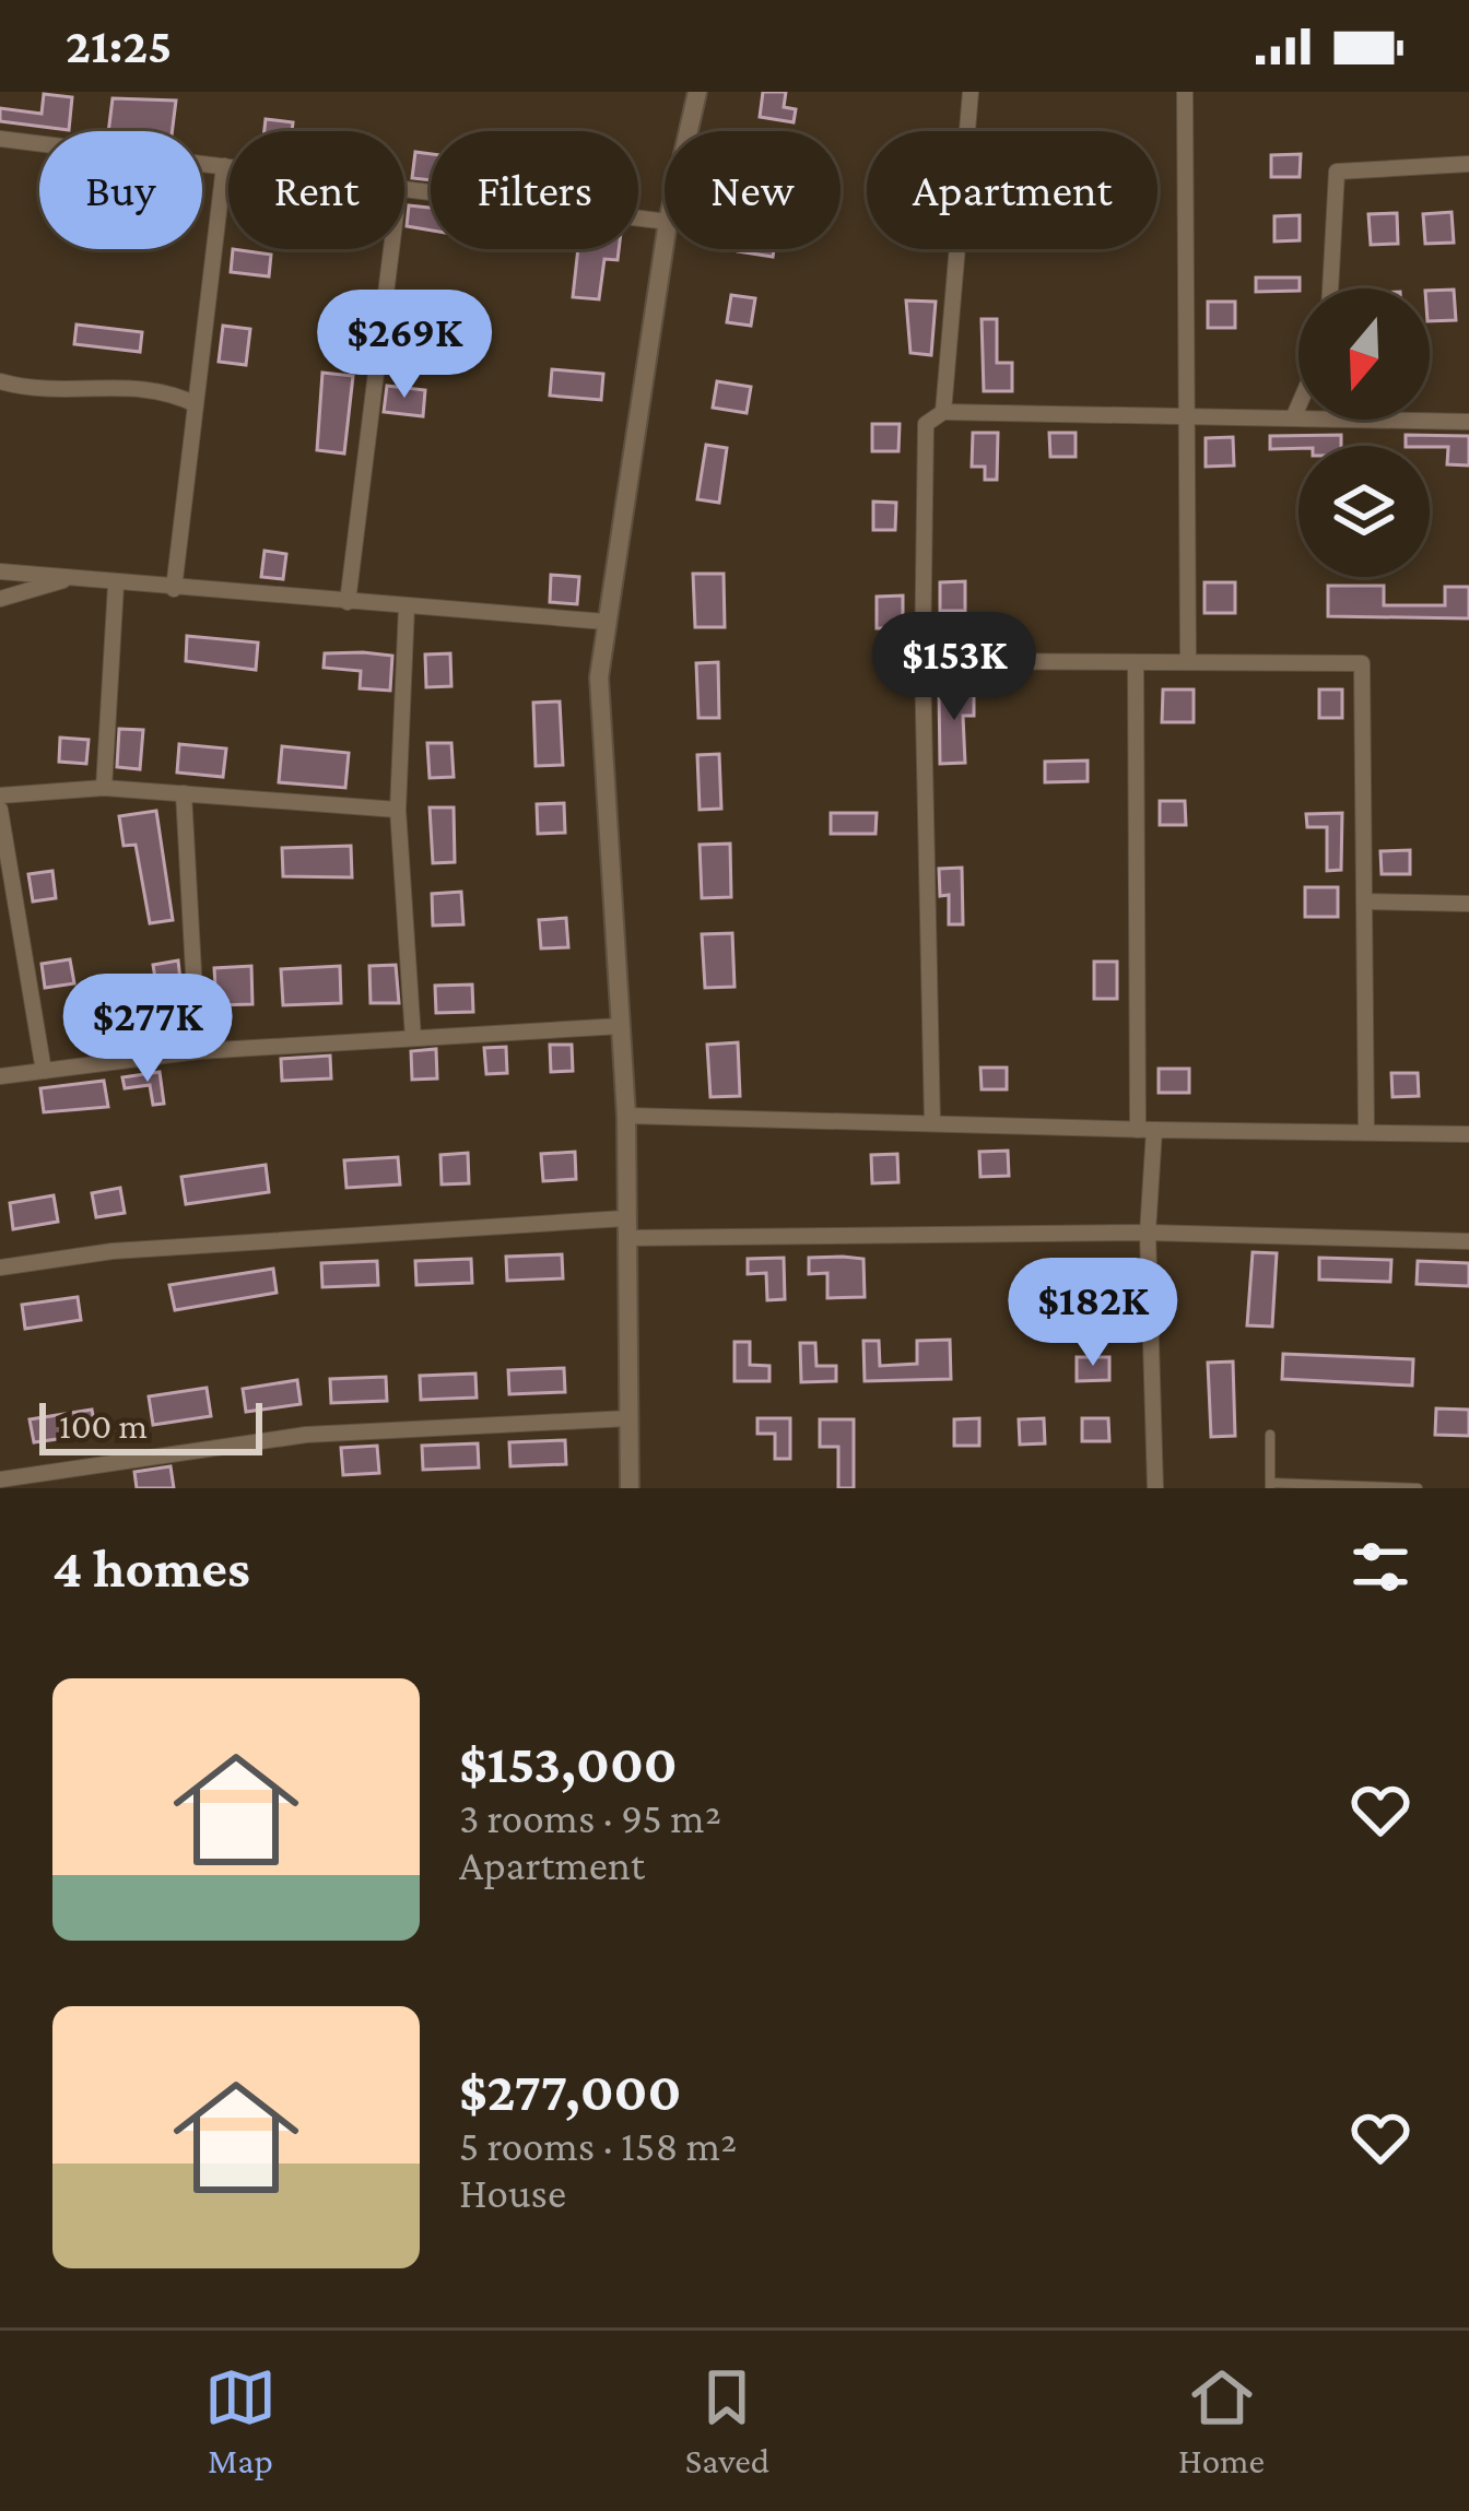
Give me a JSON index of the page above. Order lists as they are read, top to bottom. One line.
{"scale_bar":"100 m","north":"bottom","page":{"status":"21:25","chip":["Buy","Rent","Filters","New","Apartment"],"price":["$269K","$153K","$277K","$182K"],"scale":"100 m","heading":"4 homes","list":[{"name":"$153,000","note":"3 rooms · 95 m² · Apartment"},{"name":"$277,000","note":"5 rooms · 158 m² · House"}],"tabs":["Map","Saved","Home"]}}
